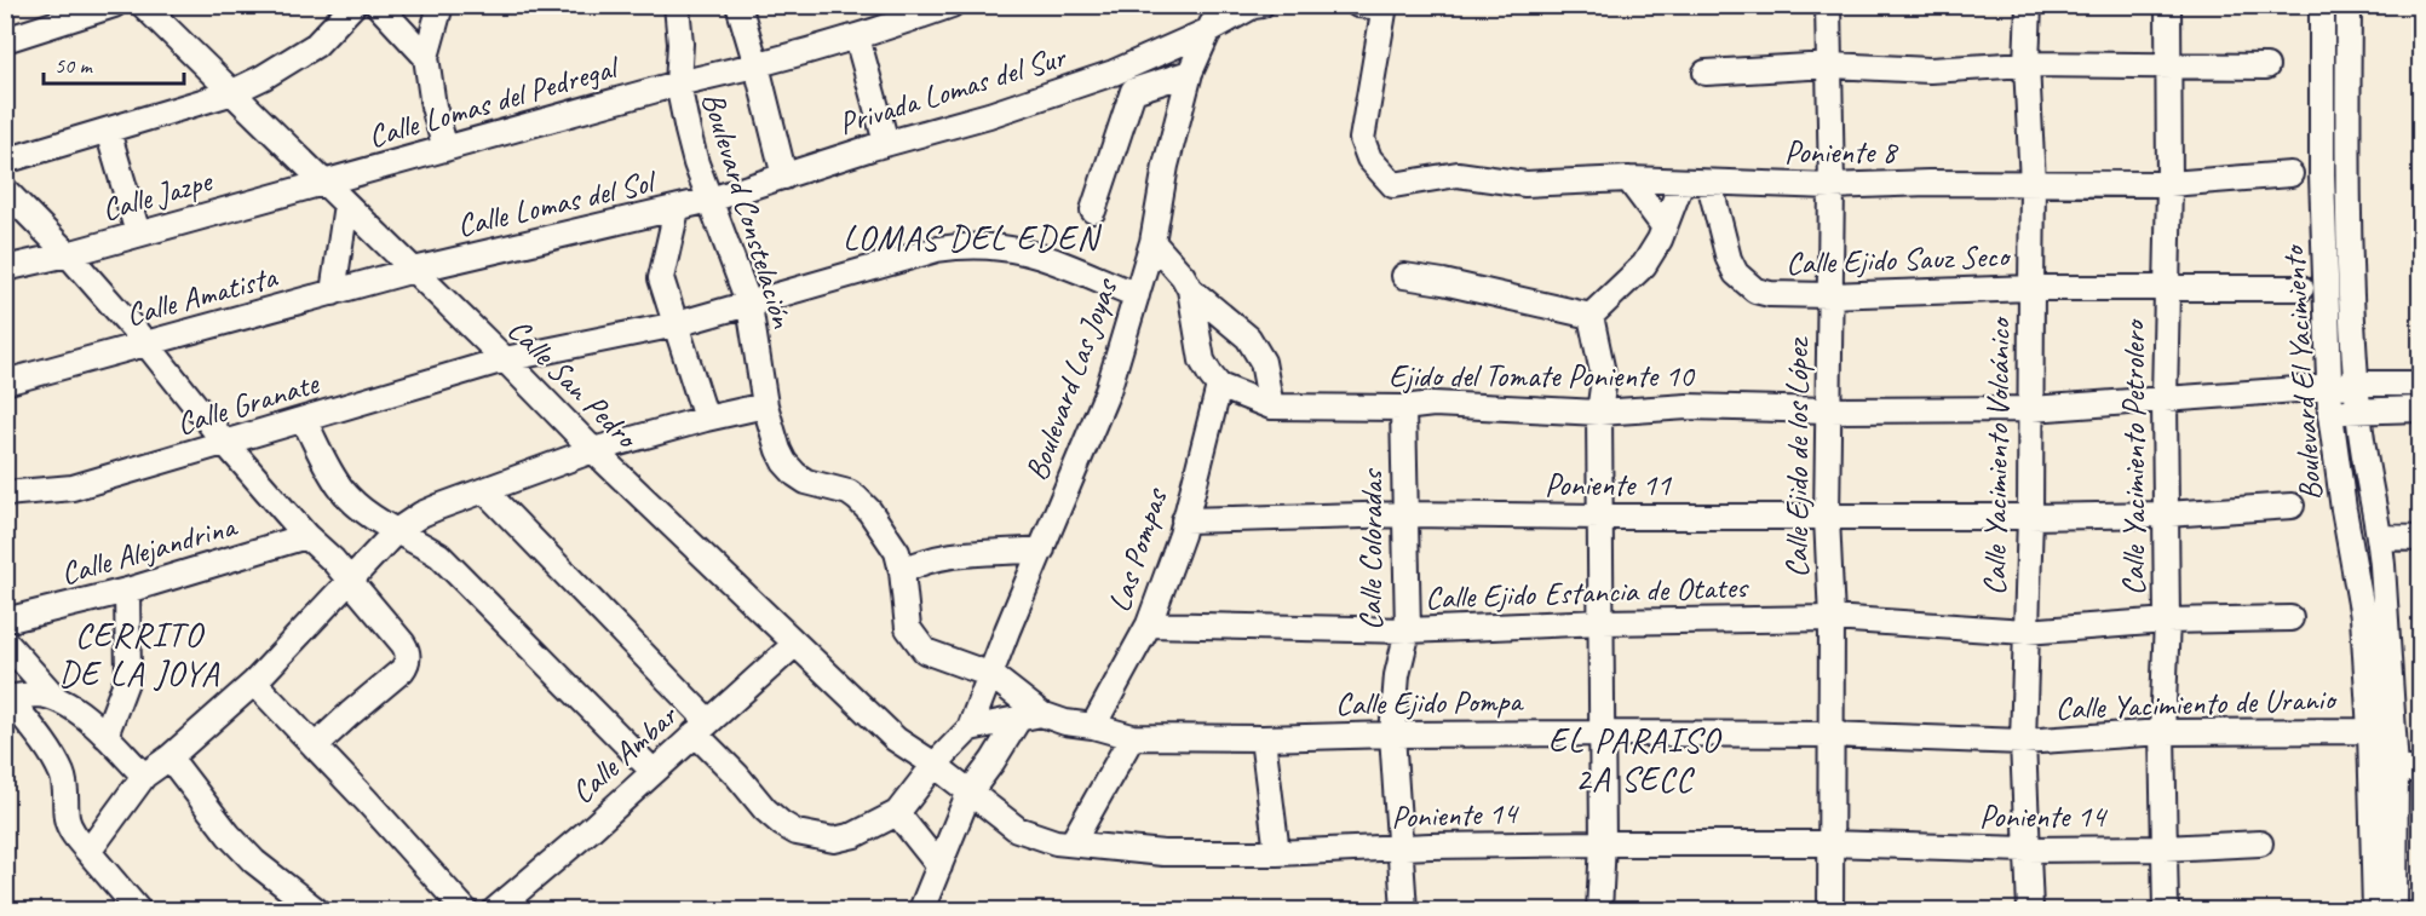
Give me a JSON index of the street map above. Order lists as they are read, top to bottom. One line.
{"streets":{"street":["Privada Lomas del Sur","Calle Lomas del Pedregal","Poniente 8","Calle Jazpe","Calle Lomas del Sol","Boulevard Constelación","Calle Ejido Sauz Seco","Calle Amatista","Boulevard El Yacimiento","Ejido del Tomate Poniente 10","Boulevard Las Joyas","Calle San Pedro","Calle Granate","Calle Yacimiento Volcánico","Calle Ejido de los López","Calle Yacimiento Petrolero","Poniente 11","Calle Alejandrina","Las Pompas","Calle Coloradas","Calle Ejido Estancia de Otates","Calle Ejido Pompa","Calle Yacimiento de Uranio","Calle Ambar","Poniente 14"]},"crossings":[["Privada Lomas del Sur","Calle Lomas del Sol"],["Privada Lomas del Sur","Boulevard Constelación"],["Privada Lomas del Sur","Boulevard Las Joyas"],["Calle Lomas del Pedregal","Calle Jazpe"],["Calle Lomas del Pedregal","Boulevard Constelación"],["Calle Lomas del Pedregal","Calle San Pedro"],["Poniente 8","Calle Ejido Sauz Seco"],["Poniente 8","Calle Yacimiento Volcánico"],["Poniente 8","Calle Ejido de los López"],["Poniente 8","Calle Yacimiento Petrolero"],["Calle Jazpe","Calle San Pedro"],["Calle Lomas del Sol","Boulevard Constelación"],["Calle Lomas del Sol","Calle Amatista"],["Calle Lomas del Sol","Calle San Pedro"],["Boulevard Constelación","Boulevard Las Joyas"],["Boulevard Constelación","Calle Granate"],["Boulevard Constelación","Calle Ejido Pompa"],["Calle Ejido Sauz Seco","Calle Yacimiento Volcánico"],["Calle Ejido Sauz Seco","Calle Ejido de los López"],["Calle Ejido Sauz Seco","Calle Yacimiento Petrolero"],["Calle Amatista","Calle San Pedro"],["Boulevard El Yacimiento","Ejido del Tomate Poniente 10"],["Boulevard El Yacimiento","Calle Yacimiento de Uranio"],["Ejido del Tomate Poniente 10","Calle Yacimiento Volcánico"],["Ejido del Tomate Poniente 10","Calle Ejido de los López"],["Ejido del Tomate Poniente 10","Calle Yacimiento Petrolero"],["Ejido del Tomate Poniente 10","Las Pompas"],["Ejido del Tomate Poniente 10","Calle Coloradas"],["Boulevard Las Joyas","Calle Granate"],["Calle San Pedro","Calle Granate"],["Calle San Pedro","Calle Ambar"],["Calle San Pedro","Poniente 14"],["Calle Yacimiento Volcánico","Poniente 11"],["Calle Yacimiento Volcánico","Calle Ejido Estancia de Otates"],["Calle Yacimiento Volcánico","Calle Ejido Pompa"],["Calle Yacimiento Volcánico","Calle Yacimiento de Uranio"],["Calle Yacimiento Volcánico","Poniente 14"],["Calle Ejido de los López","Poniente 11"],["Calle Ejido de los López","Calle Ejido Estancia de Otates"],["Calle Ejido de los López","Calle Ejido Pompa"],["Calle Ejido de los López","Poniente 14"],["Calle Yacimiento Petrolero","Poniente 11"],["Calle Yacimiento Petrolero","Calle Ejido Estancia de Otates"],["Calle Yacimiento Petrolero","Calle Yacimiento de Uranio"],["Calle Yacimiento Petrolero","Poniente 14"],["Poniente 11","Las Pompas"],["Poniente 11","Calle Coloradas"],["Las Pompas","Calle Ejido Estancia de Otates"],["Las Pompas","Calle Ejido Pompa"],["Calle Coloradas","Calle Ejido Estancia de Otates"],["Calle Coloradas","Calle Ejido Pompa"],["Calle Coloradas","Poniente 14"],["Calle Ejido Pompa","Calle Yacimiento de Uranio"]],"districts":["LOMAS DEL EDEN","CERRITO DE LA JOYA","EL PARAISO 2A SECC"],"scale_bar":"50 m"}
